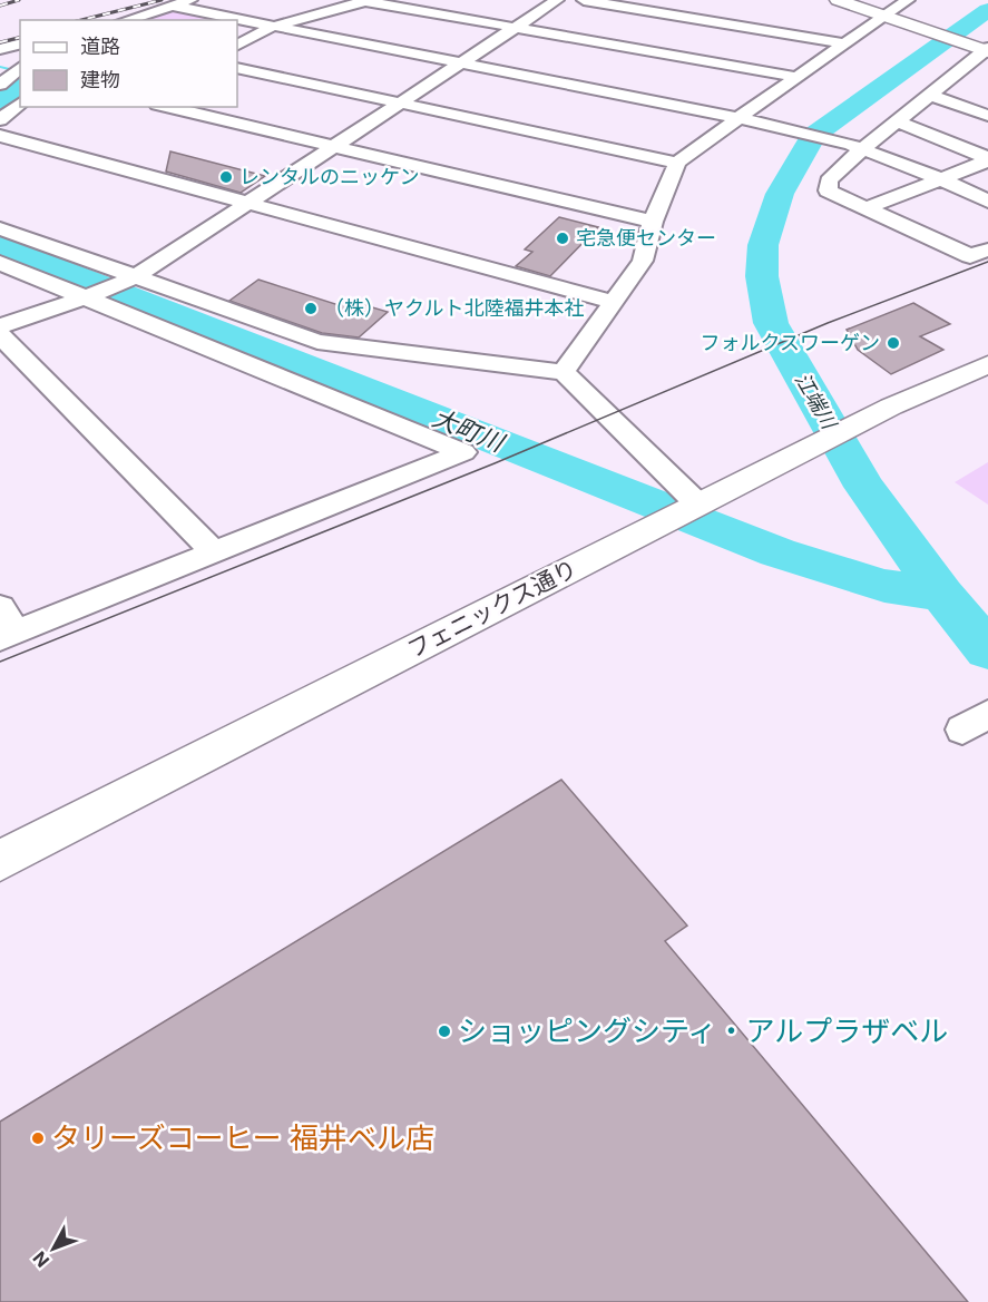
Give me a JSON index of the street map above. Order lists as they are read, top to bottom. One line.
{"streets":{"main road":["フェニックス通り"]},"water":["江端川","大町川"],"places":["レンタルのニッケン","宅急便センター","（株）ヤクルト北陸福井本社","フォルクスワーゲン","ショッピングシティ・アルプラザベル","タリーズコーヒー 福井ベル店"],"legend":["道路","建物"],"north":"bottom left"}
